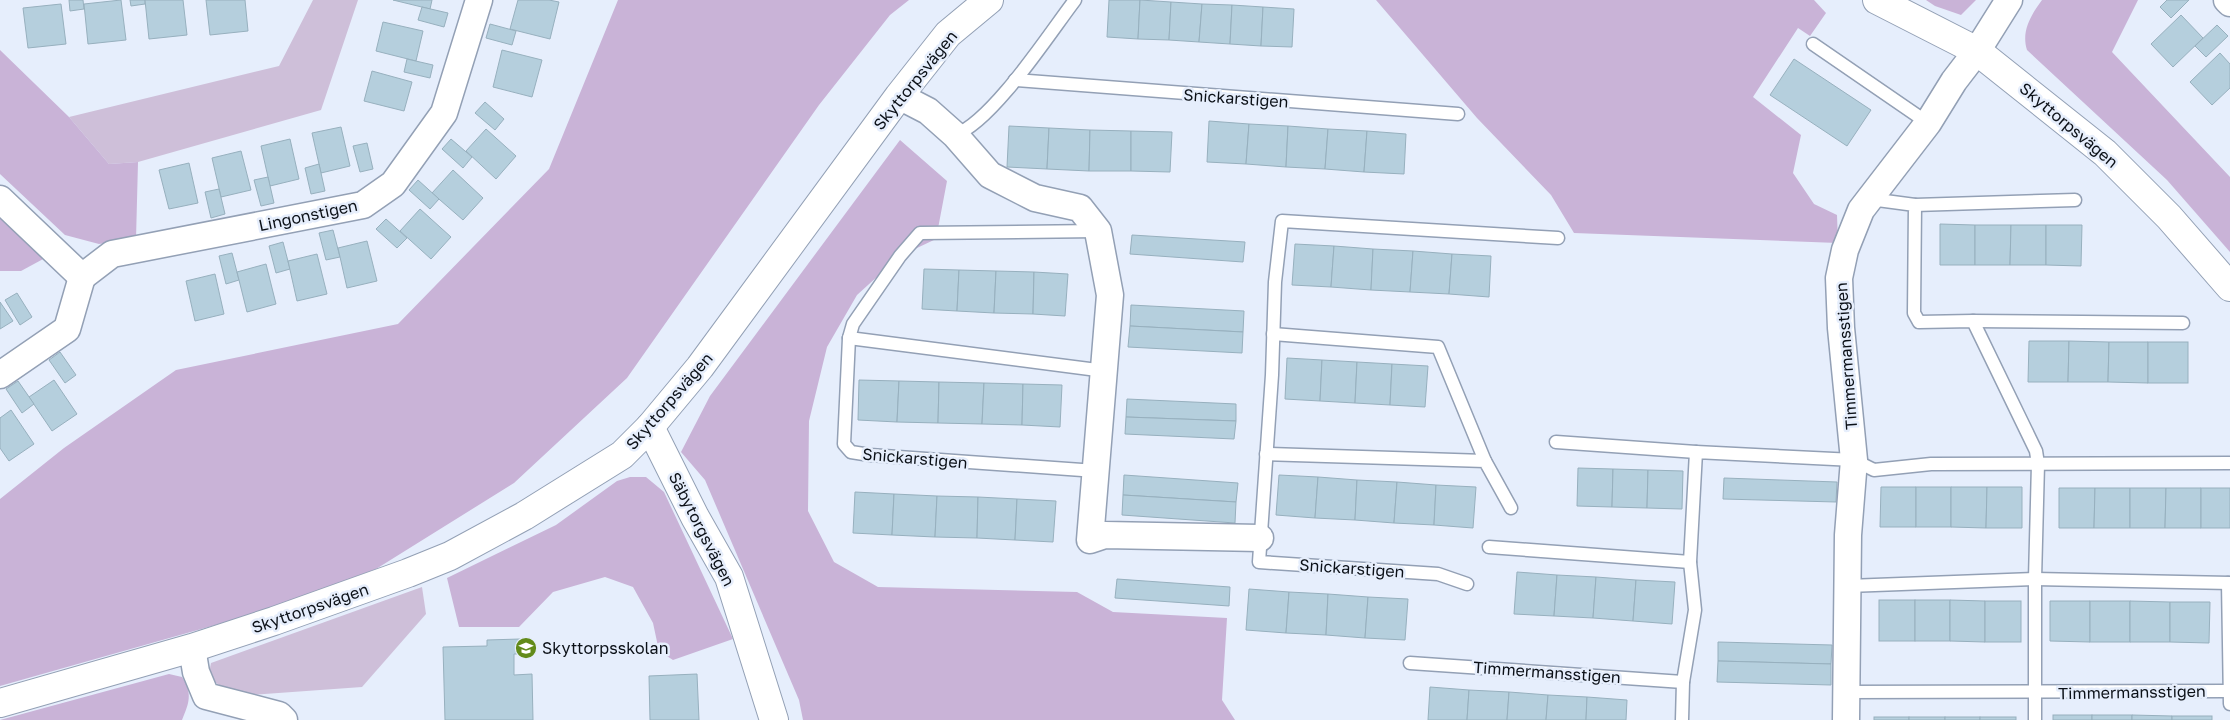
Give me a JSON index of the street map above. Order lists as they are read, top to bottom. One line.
{"streets":{"street":["Skyttorpsvägen","Lingonstigen","Timmermansstigen","Säbytorgsvägen"],"lane":["Snickarstigen"]},"crossings":[["Skyttorpsvägen","Timmermansstigen"],["Skyttorpsvägen","Säbytorgsvägen"]],"places":{"school or university":["Skyttorpsskolan"]}}
